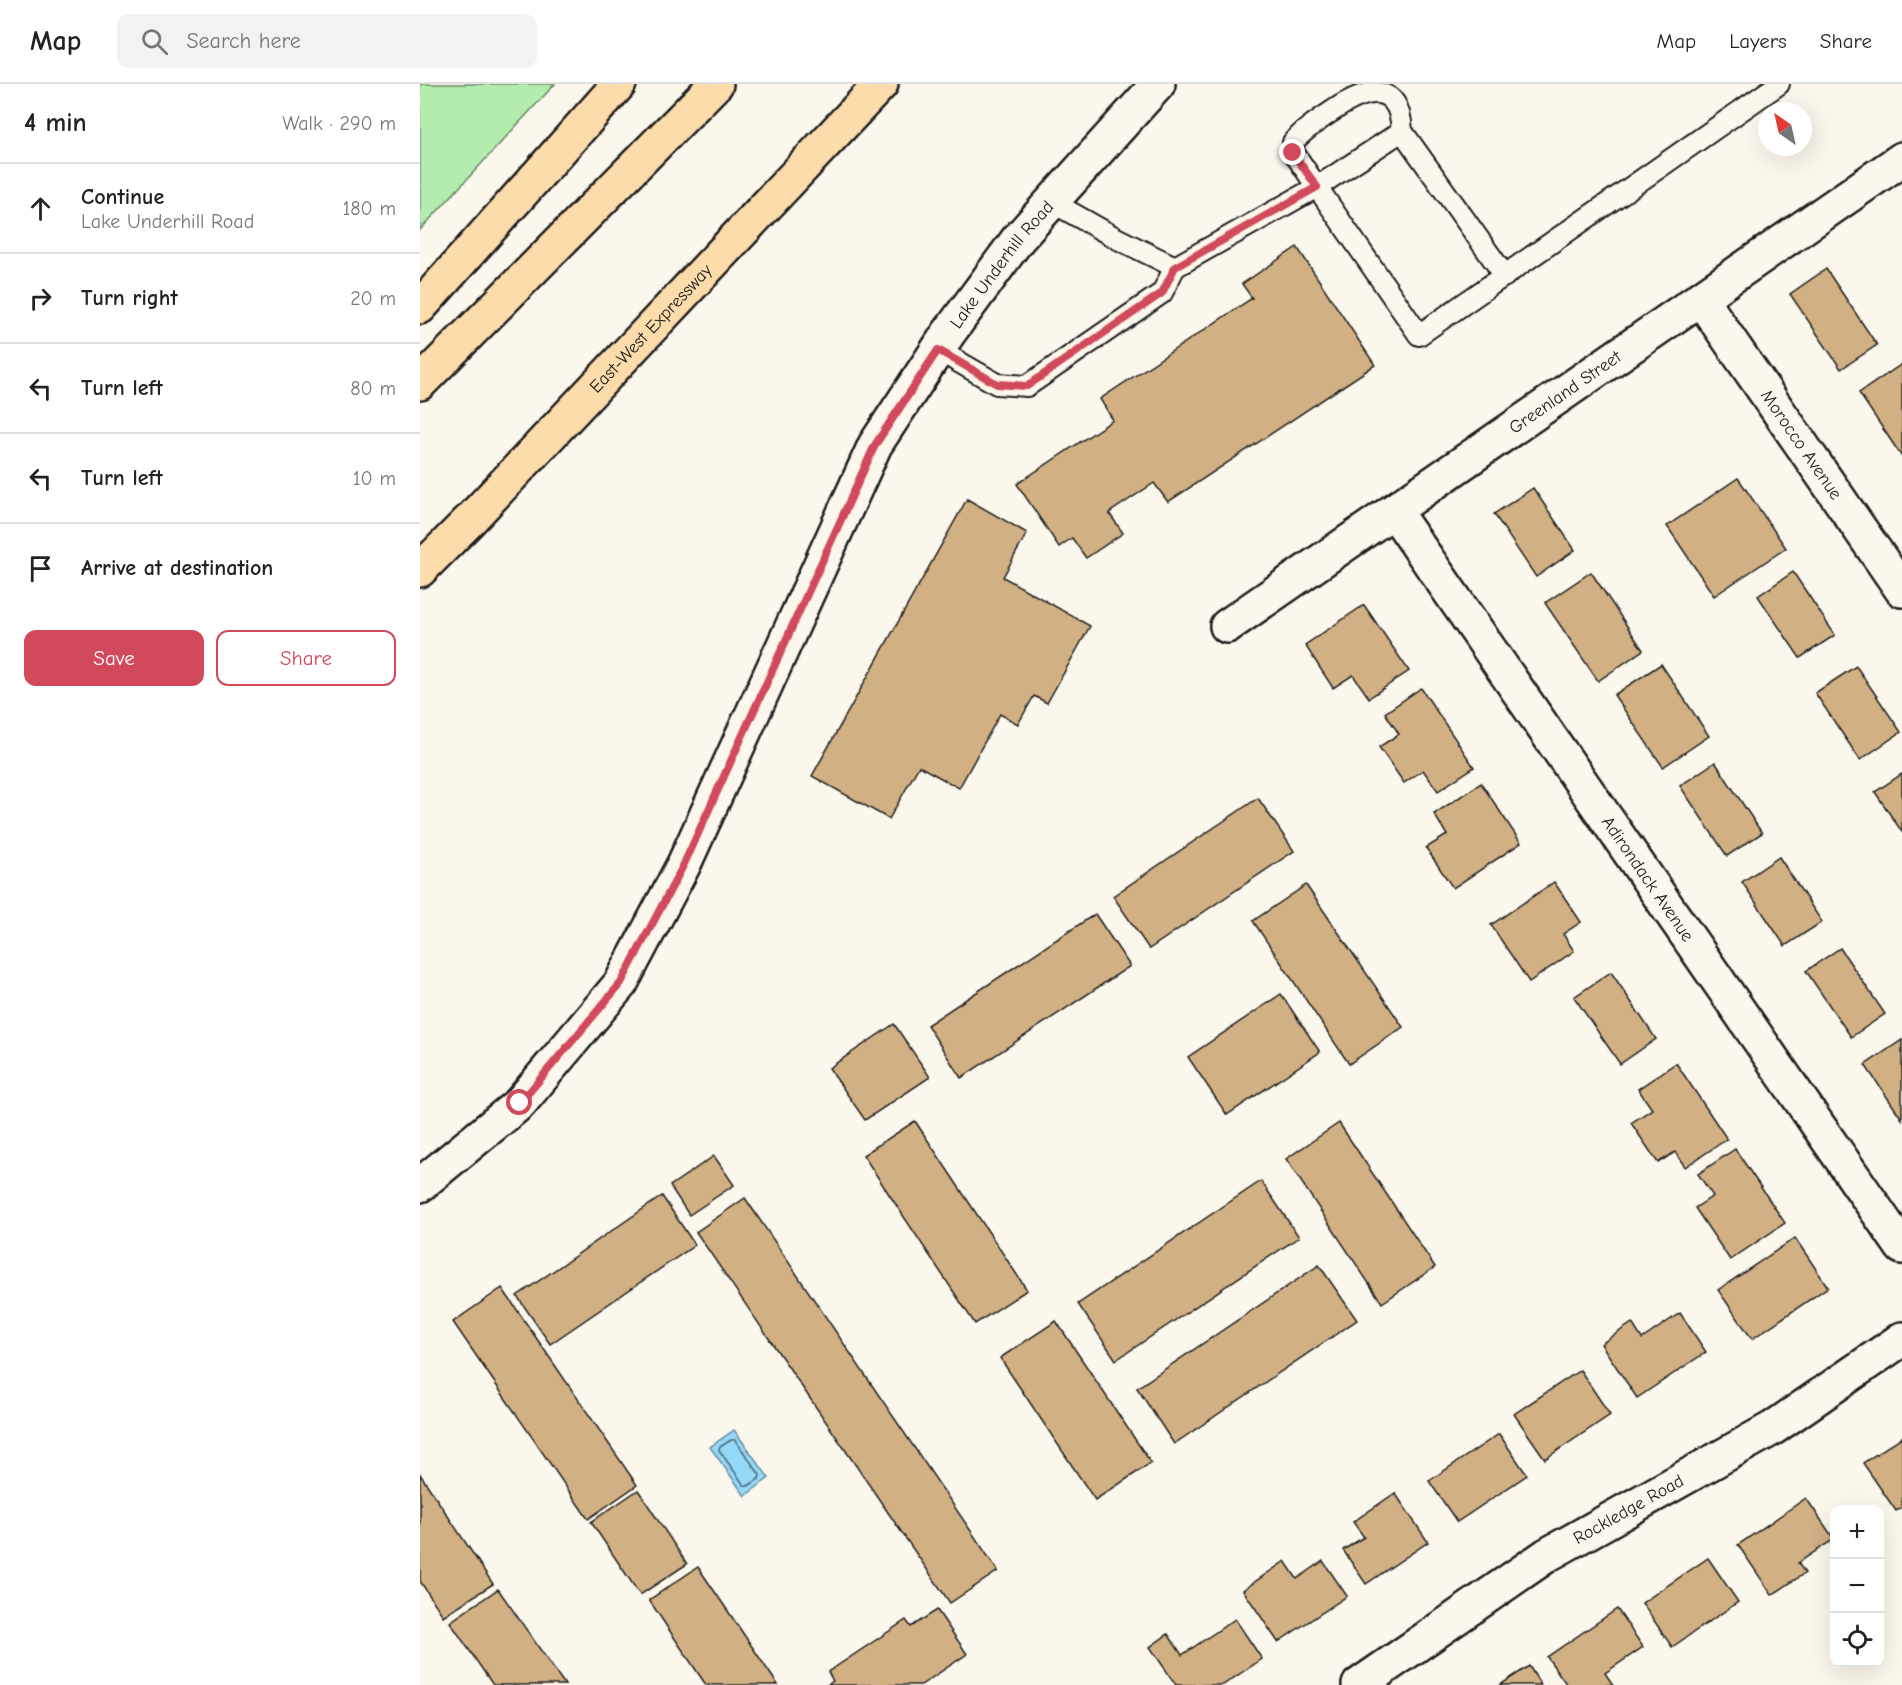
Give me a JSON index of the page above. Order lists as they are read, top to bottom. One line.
{"streets":{"highway":["East-West Expressway"],"street":["Lake Underhill Road","Greenland Street","Morocco Avenue","Adirondack Avenue","Rockledge Road"]},"crossings":[["Greenland Street","Morocco Avenue"],["Greenland Street","Adirondack Avenue"]],"north":"top left","page":{"header":"Map","search":"Search here","nav":["Map","Layers","Share"],"heading":["4 min","Walk · 290 m"],"list":[["Continue","Lake Underhill Road","180 m"],["Turn right","20 m"],["Turn left","80 m"],["Turn left","10 m"],"Arrive at destination"],"buttons":["Save","Share"],"map_buttons":["+","−"]}}
